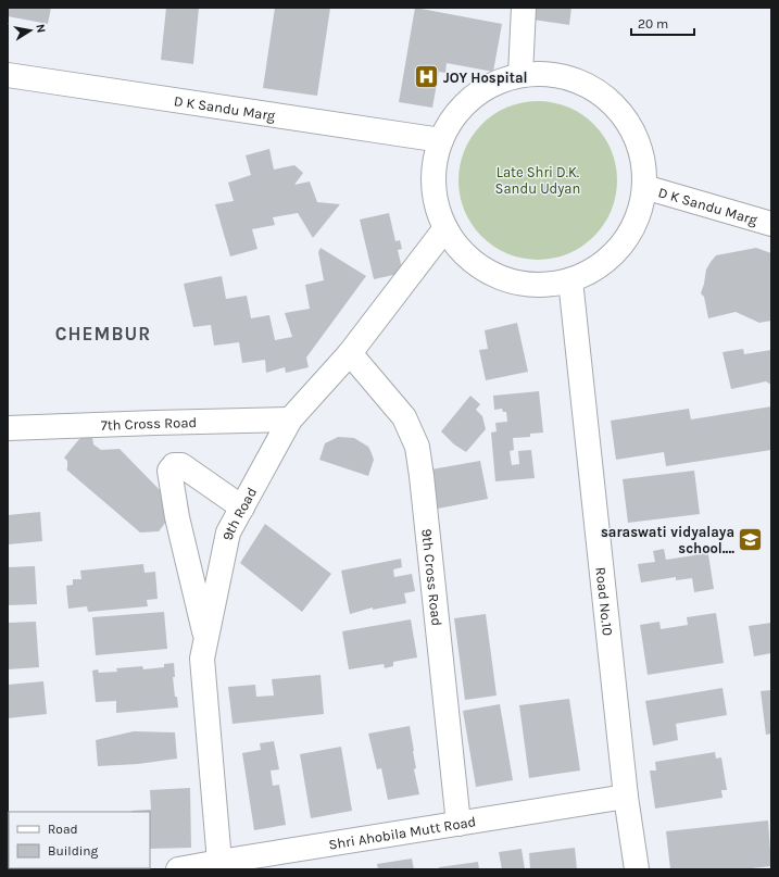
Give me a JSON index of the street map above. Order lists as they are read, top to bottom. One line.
{"streets":{"street":["D K Sandu Marg","7th Cross Road","9th Road","9th Cross Road","Road No.10","Shri Ahobila Mutt Road"]},"crossings":[["7th Cross Road","9th Road"],["9th Road","9th Cross Road"],["9th Road","Shri Ahobila Mutt Road"],["9th Cross Road","Shri Ahobila Mutt Road"],["Road No.10","Shri Ahobila Mutt Road"]],"districts":["CHEMBUR"],"parks":["Late Shri D.K. Sandu Udyan"],"places":{"hospital":["JOY Hospital"],"school or university":["saraswati vidyalaya school...."]},"legend":["Road","Building"],"scale_bar":"20 m","north":"right"}
